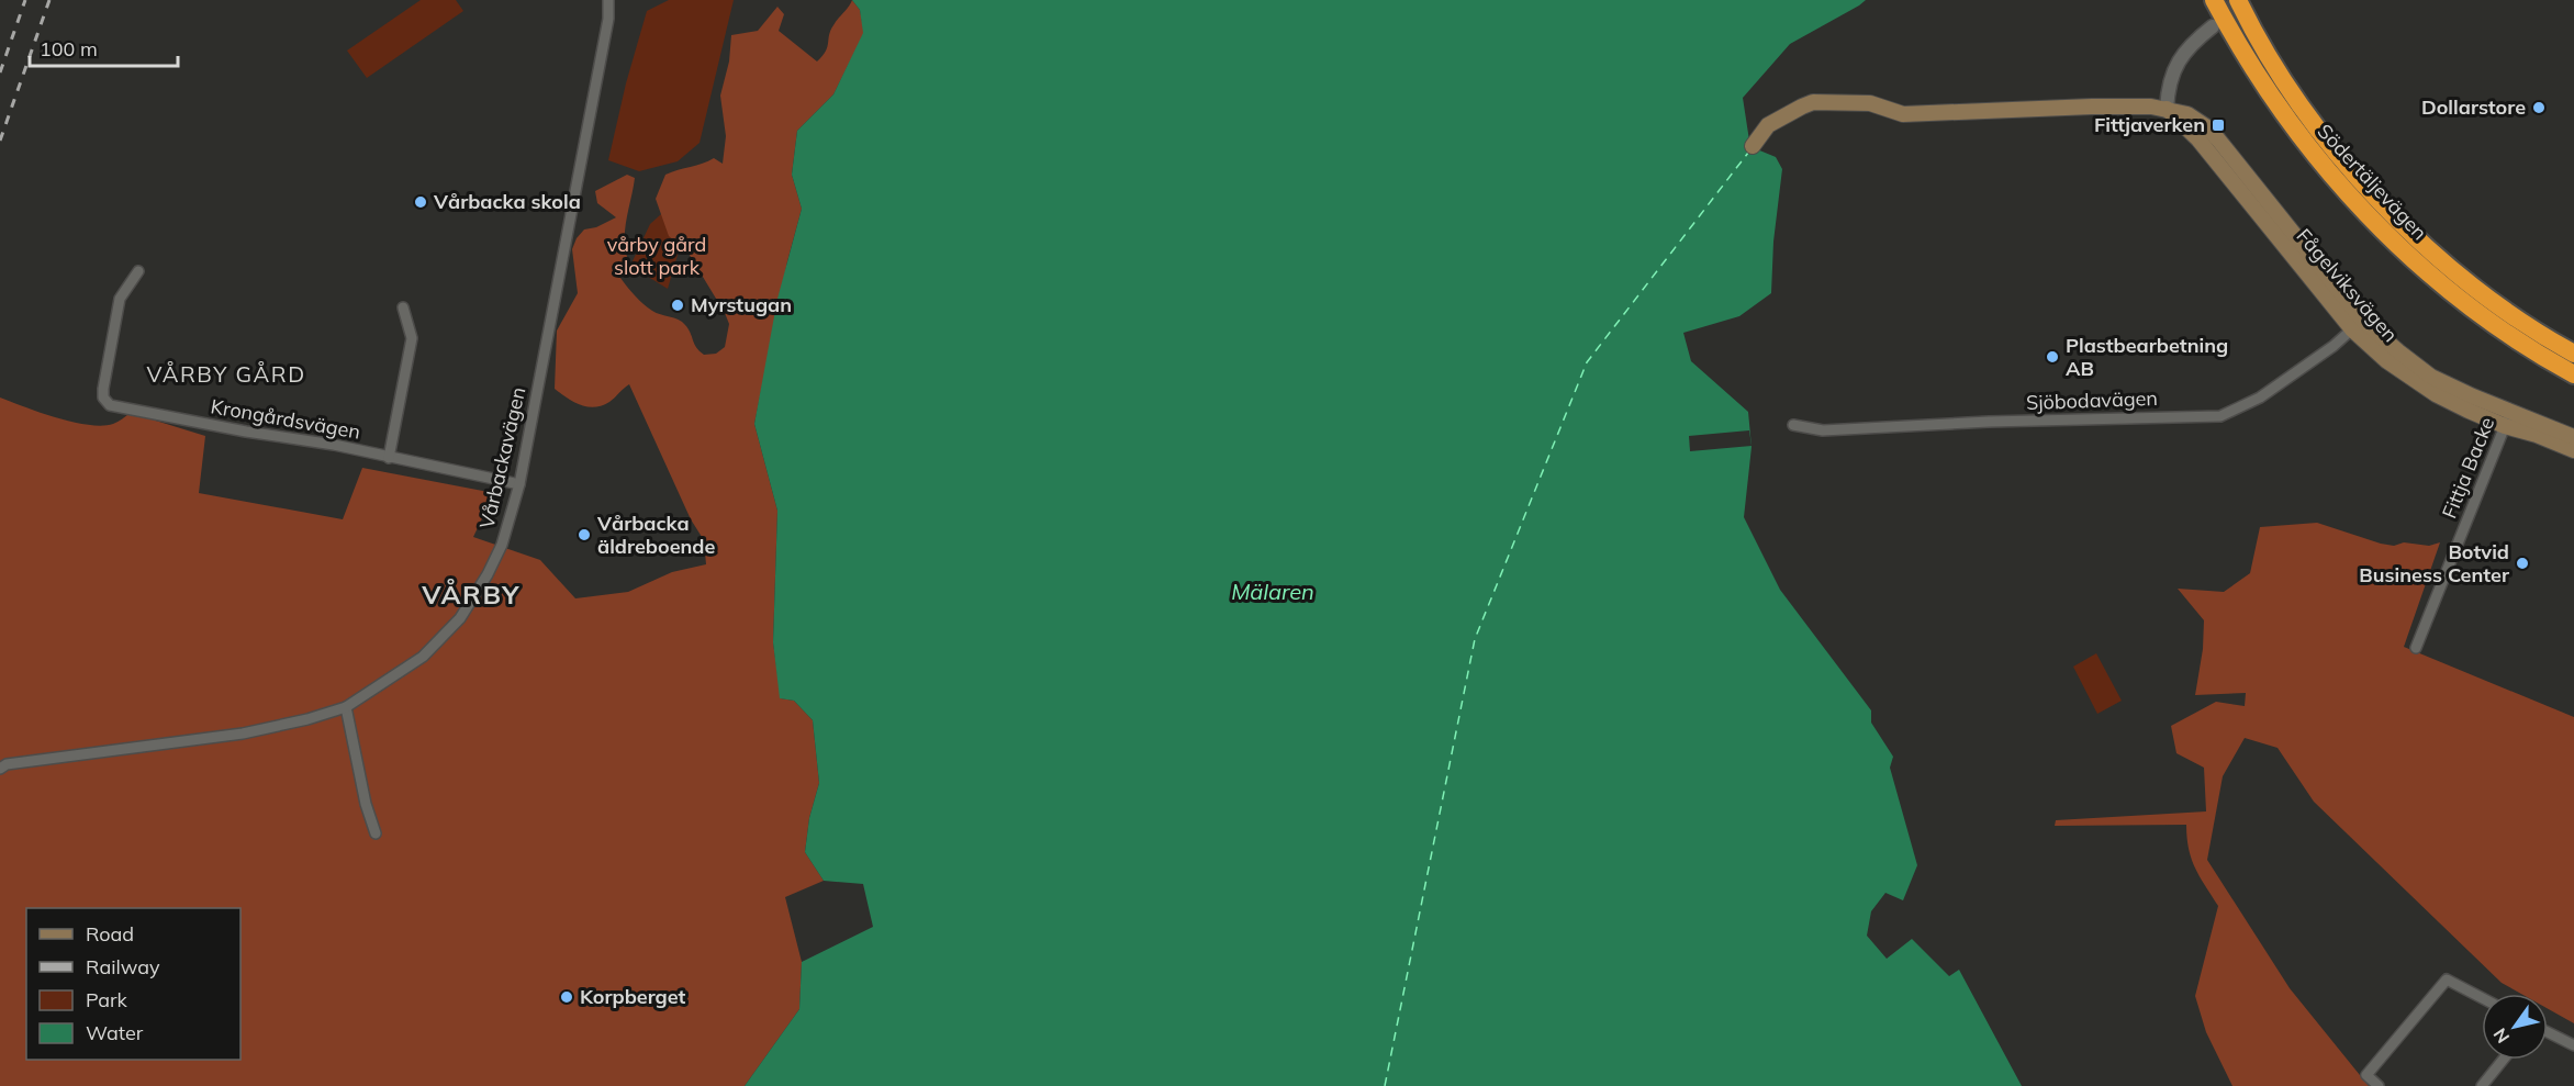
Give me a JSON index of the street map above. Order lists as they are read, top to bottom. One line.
{"streets":{"highway":["Södertäljevägen"],"main road":["Fågelviksvägen"],"street":["Sjöbodavägen","Krongårdsvägen","Vårbackavägen","Fittja Backe"]},"crossings":[["Fågelviksvägen","Sjöbodavägen"],["Fågelviksvägen","Fittja Backe"],["Krongårdsvägen","Vårbackavägen"]],"districts":["VÅRBY GÅRD","VÅRBY"],"water":["Mälaren"],"parks":["vårby gård slott park"],"places":{"other":["Dollarstore","Vårbacka skola","Myrstugan","Plastbearbetning AB","Vårbacka äldreboende","Botvid Business Center","Korpberget"],"transit":["Fittjaverken"]},"legend":["Road","Railway","Park","Water"],"scale_bar":"100 m","north":"bottom left"}
